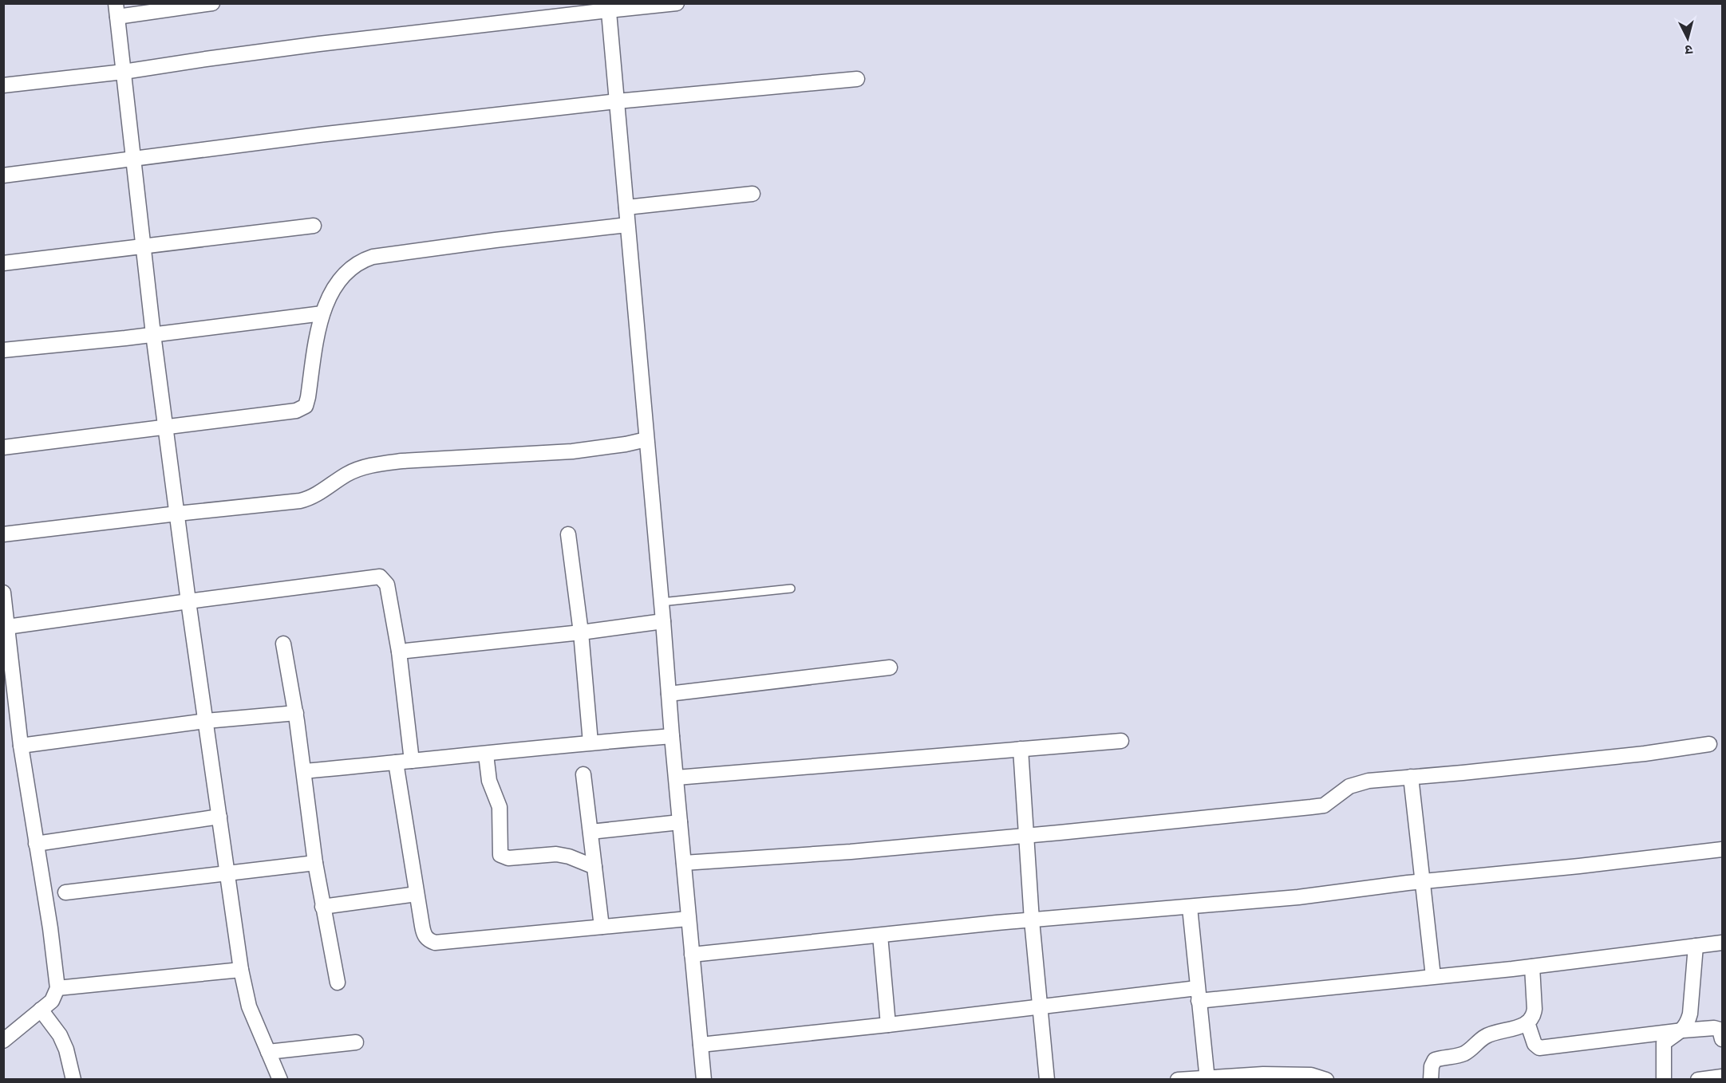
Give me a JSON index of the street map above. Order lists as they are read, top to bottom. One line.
{"north":"bottom"}
